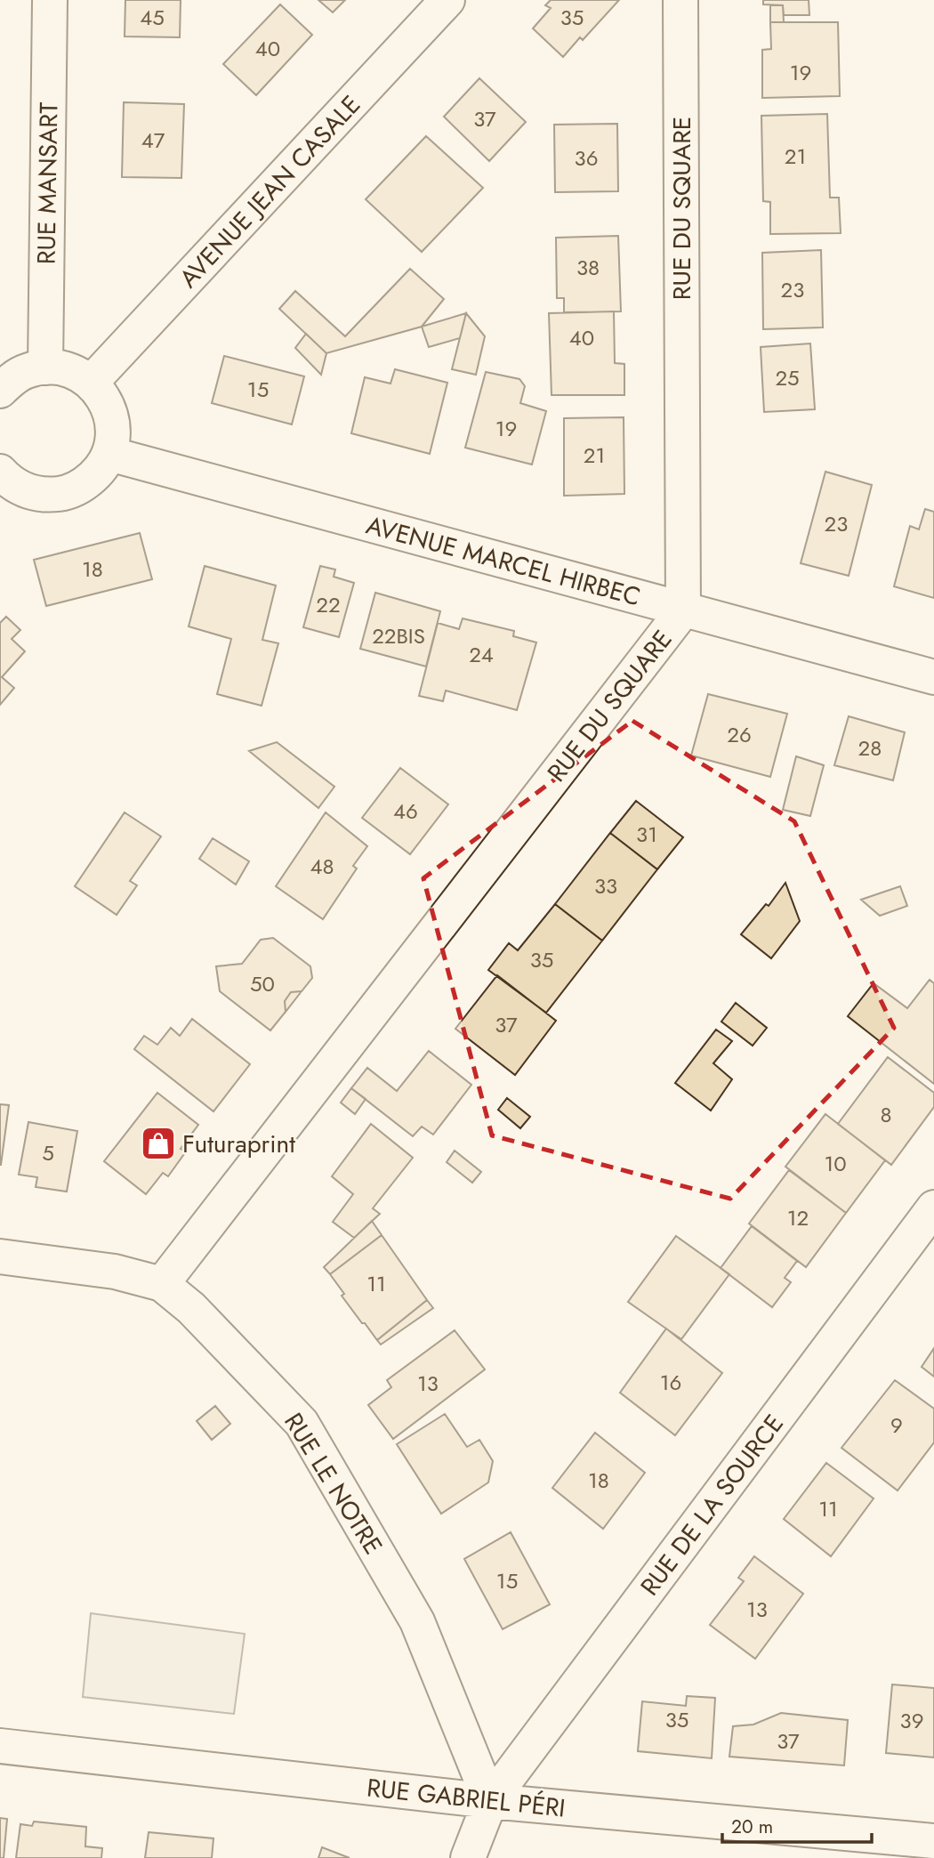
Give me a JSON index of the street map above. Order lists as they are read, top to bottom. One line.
{"streets":{"street":["RUE MANSART","AVENUE JEAN CASALE","RUE DU SQUARE","AVENUE MARCEL HIRBEC","RUE LE NOTRE","RUE DE LA SOURCE","RUE GABRIEL PÉRI"]},"crossings":[["RUE DU SQUARE","AVENUE MARCEL HIRBEC"],["RUE DU SQUARE","RUE LE NOTRE"],["RUE LE NOTRE","RUE DE LA SOURCE"],["RUE LE NOTRE","RUE GABRIEL PÉRI"],["RUE DE LA SOURCE","RUE GABRIEL PÉRI"]],"places":{"shop":["Futuraprint"]},"house_numbers":["45","35","40","19","37","47","21","36","38","23","40","25","15","19","21","23","18","22","22BIS","24","26","28","46","31","48","33","35","50","37","8","5","10","12","11","16","13","9","18","11","15","13","35","39","37"],"scale_bar":"20 m"}
